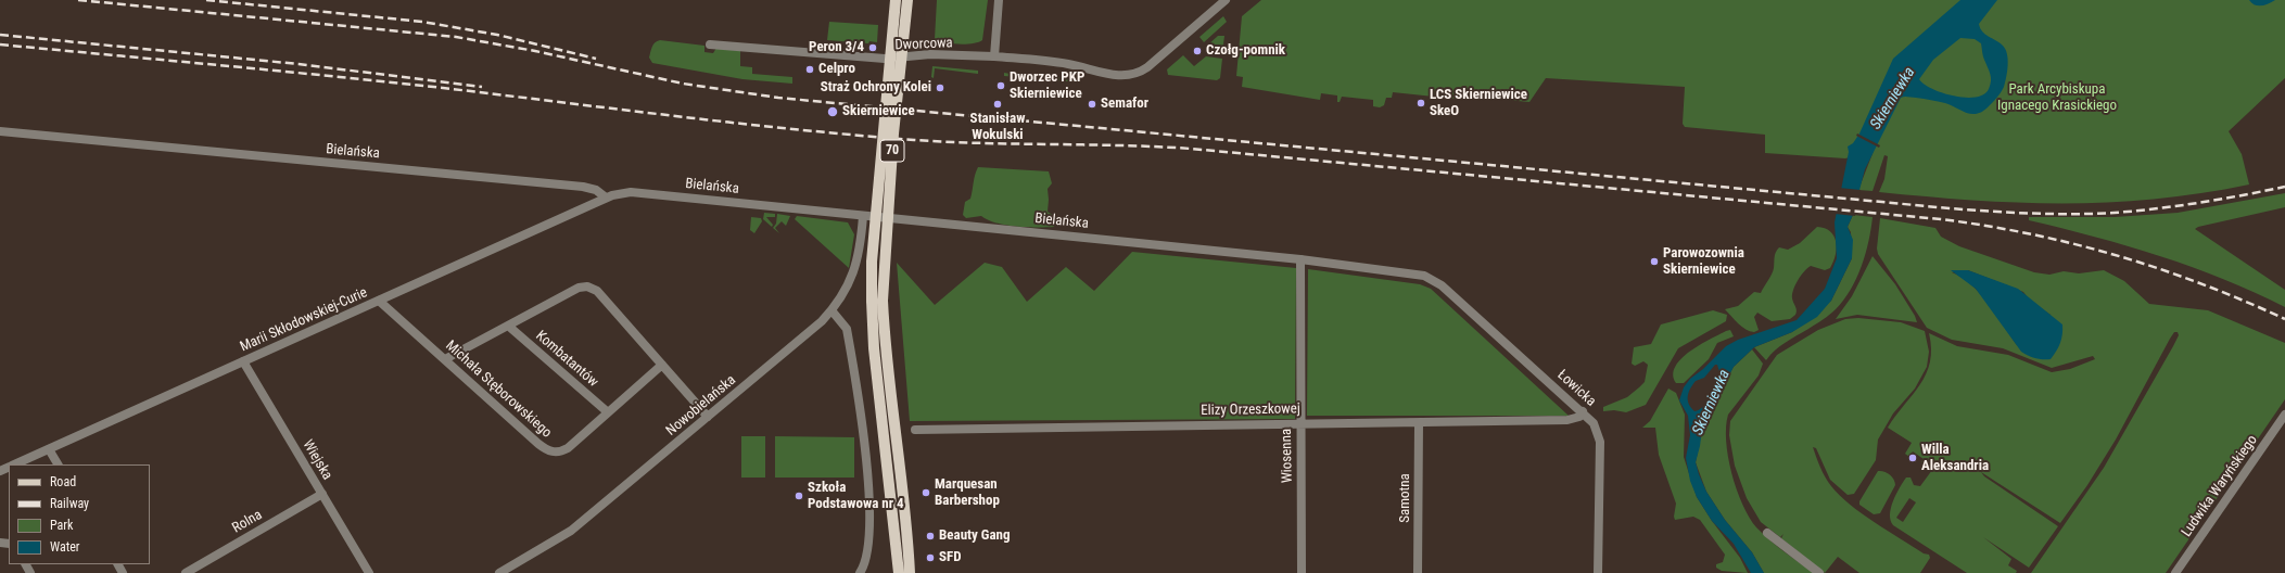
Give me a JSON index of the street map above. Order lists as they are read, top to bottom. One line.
{"streets":{"main road":["70"],"street":["Dworcowa","Bielańska","Marii Skłodowskiej-Curie","Kombatantów","Łowicka","Michała Stęborowskiego","Nowobielańska","Elizy Orzeszkowej","Wiosenna","Wiejska","Ludwika Waryńskiego","Samotna","Rolna"]},"crossings":[["Bielańska","Marii Skłodowskiej-Curie"],["Bielańska","Łowicka"],["Bielańska","Nowobielańska"],["Bielańska","Wiosenna"],["Marii Skłodowskiej-Curie","Michała Stęborowskiego"],["Marii Skłodowskiej-Curie","Wiejska"],["Kombatantów","Michała Stęborowskiego"],["Łowicka","Elizy Orzeszkowej"],["Elizy Orzeszkowej","Wiosenna"],["Elizy Orzeszkowej","Samotna"],["Wiejska","Rolna"]],"water":["Skierniewka"],"parks":["Park Arcybiskupa Ignacego Krasickiego"],"places":["Peron 3/4","Czołg-pomnik","Celpro","Dworzec PKP Skierniewice","Straż Ochrony Kolei","LCS Skierniewice SkeO","Stanisław Wokulski","Semafor","Skierniewice","Parowozownia Skierniewice","Willa Aleksandria","Marquesan Barbershop","Szkoła Podstawowa nr 4","Beauty Gang","SFD"],"legend":["Road","Railway","Park","Water"]}
